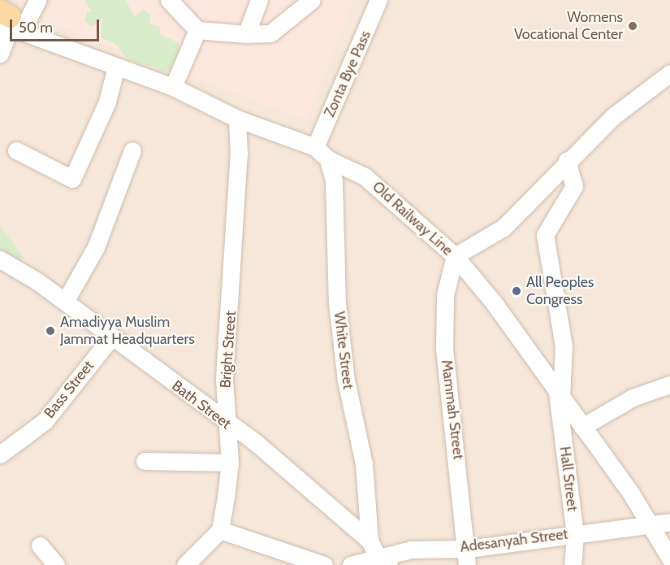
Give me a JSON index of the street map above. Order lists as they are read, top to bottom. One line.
{"streets":{"street":["Zonta Bye Pass","Old Railway Line","Bright Street","White Street","Bass Street","Bath Street","Mammah Street","Hall Street","Adesanyah Street"]},"crossings":[["Zonta Bye Pass","Old Railway Line"],["Old Railway Line","Bright Street"],["Old Railway Line","White Street"],["Old Railway Line","Mammah Street"],["Old Railway Line","Hall Street"],["Old Railway Line","Adesanyah Street"],["Bright Street","Bath Street"],["White Street","Bath Street"],["Bass Street","Bath Street"],["Bath Street","Adesanyah Street"],["Mammah Street","Adesanyah Street"],["Hall Street","Adesanyah Street"]],"places":["Womens Vocational Center","All Peoples Congress","Amadiyya Muslim Jammat Headquarters"],"scale_bar":"50 m"}
